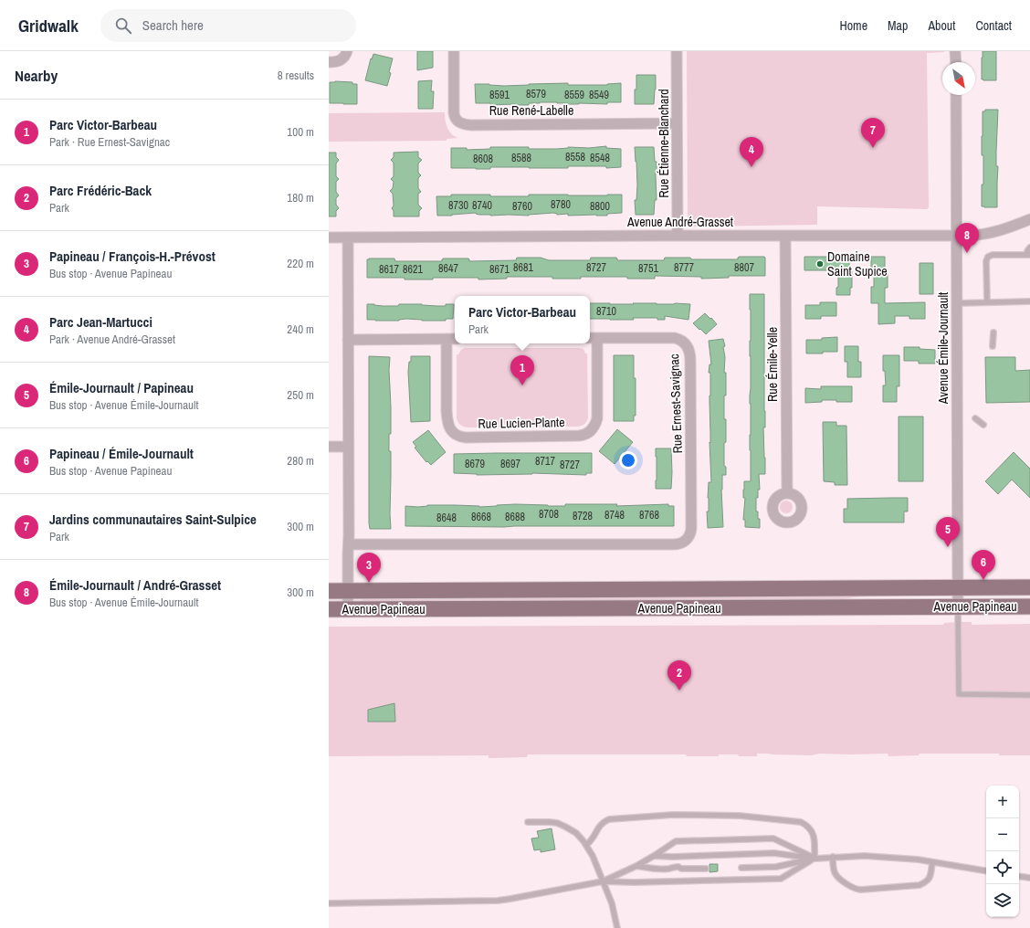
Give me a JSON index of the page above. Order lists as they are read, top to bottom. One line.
{"streets":{"main road":["Avenue Papineau"],"street":["Rue René-Labelle","Rue Étienne-Blanchard","Avenue André-Grasset","Avenue Émile-Journault","Rue Émile-Yelle","Rue Ernest-Savignac","Rue Lucien-Plante"]},"crossings":[["Rue René-Labelle","Rue Étienne-Blanchard"],["Rue Étienne-Blanchard","Avenue André-Grasset"],["Avenue André-Grasset","Avenue Émile-Journault"],["Avenue André-Grasset","Rue Émile-Yelle"],["Avenue Émile-Journault","Avenue Papineau"],["Rue Ernest-Savignac","Rue Lucien-Plante"]],"places":["Domaine Saint Supice"],"house_numbers":["8579","8591","8559","8549","8558","8588","8548","8608","8780","8730","8740","8760","8800","8681","8727","8777","8807","8647","8751","8617","8621","8671","8710","8717","8679","8697","8727","8708","8748","8768","8728","8668","8688","8648"],"north":"bottom right","page":{"header":"Gridwalk","search":"Search here","nav":["Home","Map","About","Contact"],"heading":["Nearby","8 results"],"list":[{"mark":"1","name":"Parc Victor-Barbeau","note":"Park · Rue Ernest-Savignac","value":"100 m"},{"mark":"2","name":"Parc Frédéric-Back","note":"Park","value":"180 m"},{"mark":"3","name":"Papineau / François-H.-Prévost","note":"Bus stop · Avenue Papineau","value":"220 m"},{"mark":"4","name":"Parc Jean-Martucci","note":"Park · Avenue André-Grasset","value":"240 m"},{"mark":"5","name":"Émile-Journault / Papineau","note":"Bus stop · Avenue Émile-Journault","value":"250 m"},{"mark":"6","name":"Papineau / Émile-Journault","note":"Bus stop · Avenue Papineau","value":"280 m"},{"mark":"7","name":"Jardins communautaires Saint-Sulpice","note":"Park","value":"300 m"},{"mark":"8","name":"Émile-Journault / André-Grasset","note":"Bus stop · Avenue Émile-Journault","value":"300 m"}],"pins":["7","4","8","1","5","6","3","2"],"popup":["Parc Victor-Barbeau","Park"],"map_buttons":["+","−"]}}
